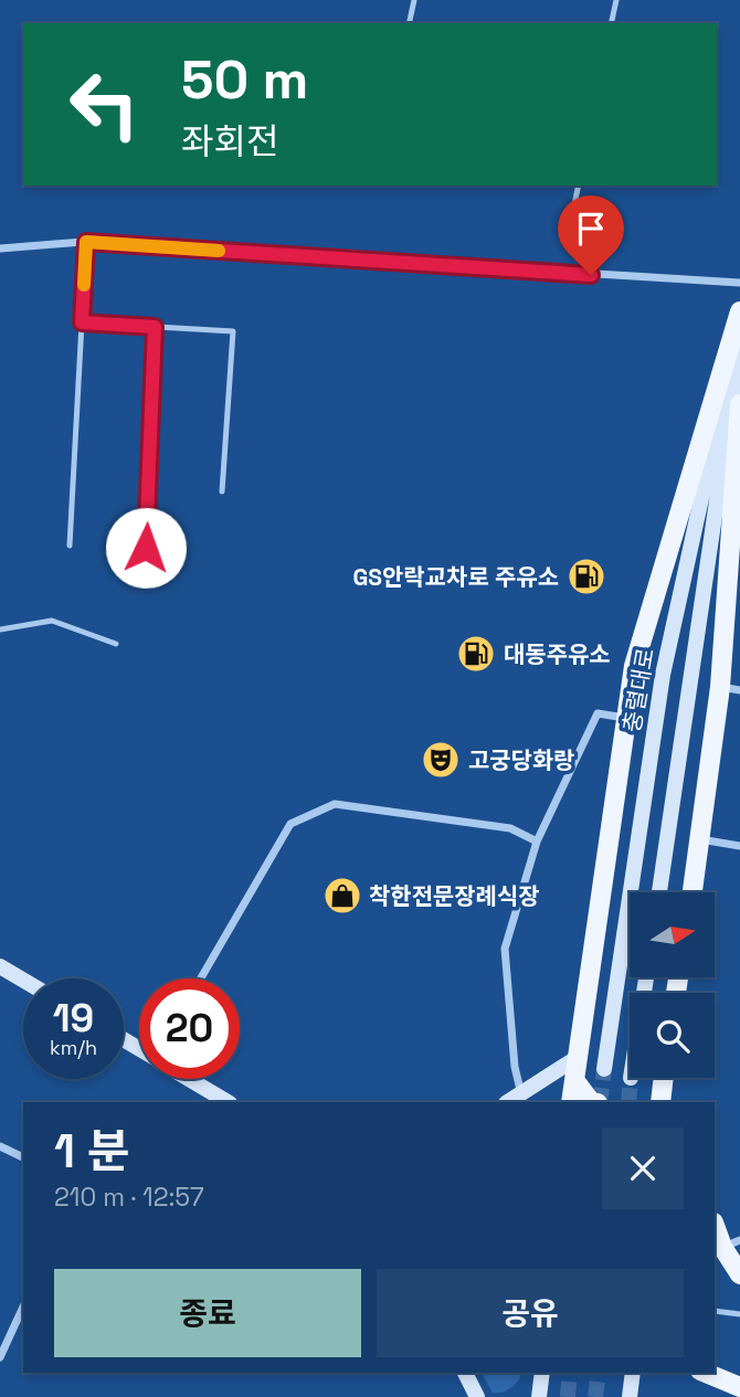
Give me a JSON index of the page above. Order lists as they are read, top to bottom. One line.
{"streets":{"main road":["충렬대로"]},"places":{"fuel station":["GS안락교차로 주유소","대동주유소"],"theatre":["고궁당화랑"],"shop":["착한전문장례식장"]},"north":"right","page":{"turn":["50 m","좌회전"],"speed":"19 km/h","limit":"20","heading":["1 분","210 m · 12:57"],"buttons":["종료","공유"]}}
